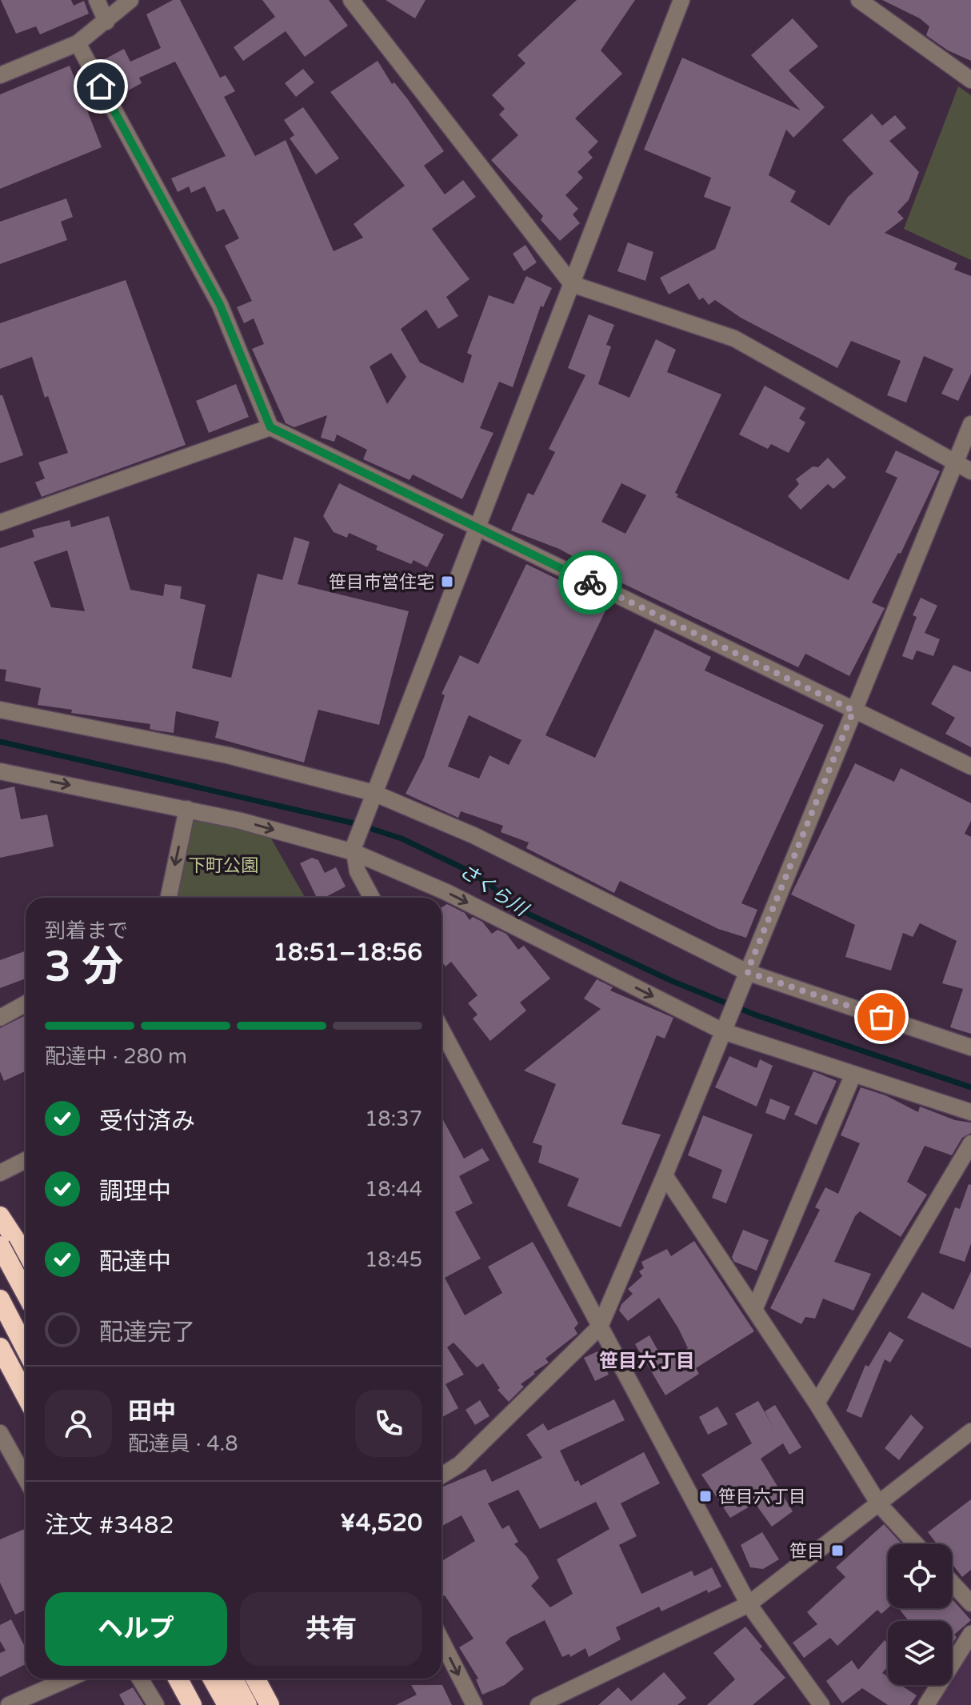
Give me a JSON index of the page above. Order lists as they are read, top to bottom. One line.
{"districts":["笹目六丁目"],"water":["さくら川"],"parks":["下町公園"],"places":{"transit":["笹目市営住宅","笹目六丁目","笹目"]},"page":{"heading":["3 分","到着まで","18:51–18:56"],"panel":["田中","配達員 · 4.8","注文 #3482","¥4,520"],"bar":"配達中 · 280 m","list":[["受付済み","18:37"],["調理中","18:44"],["配達中","18:45"],"配達完了"],"buttons":["ヘルプ","共有"]}}
